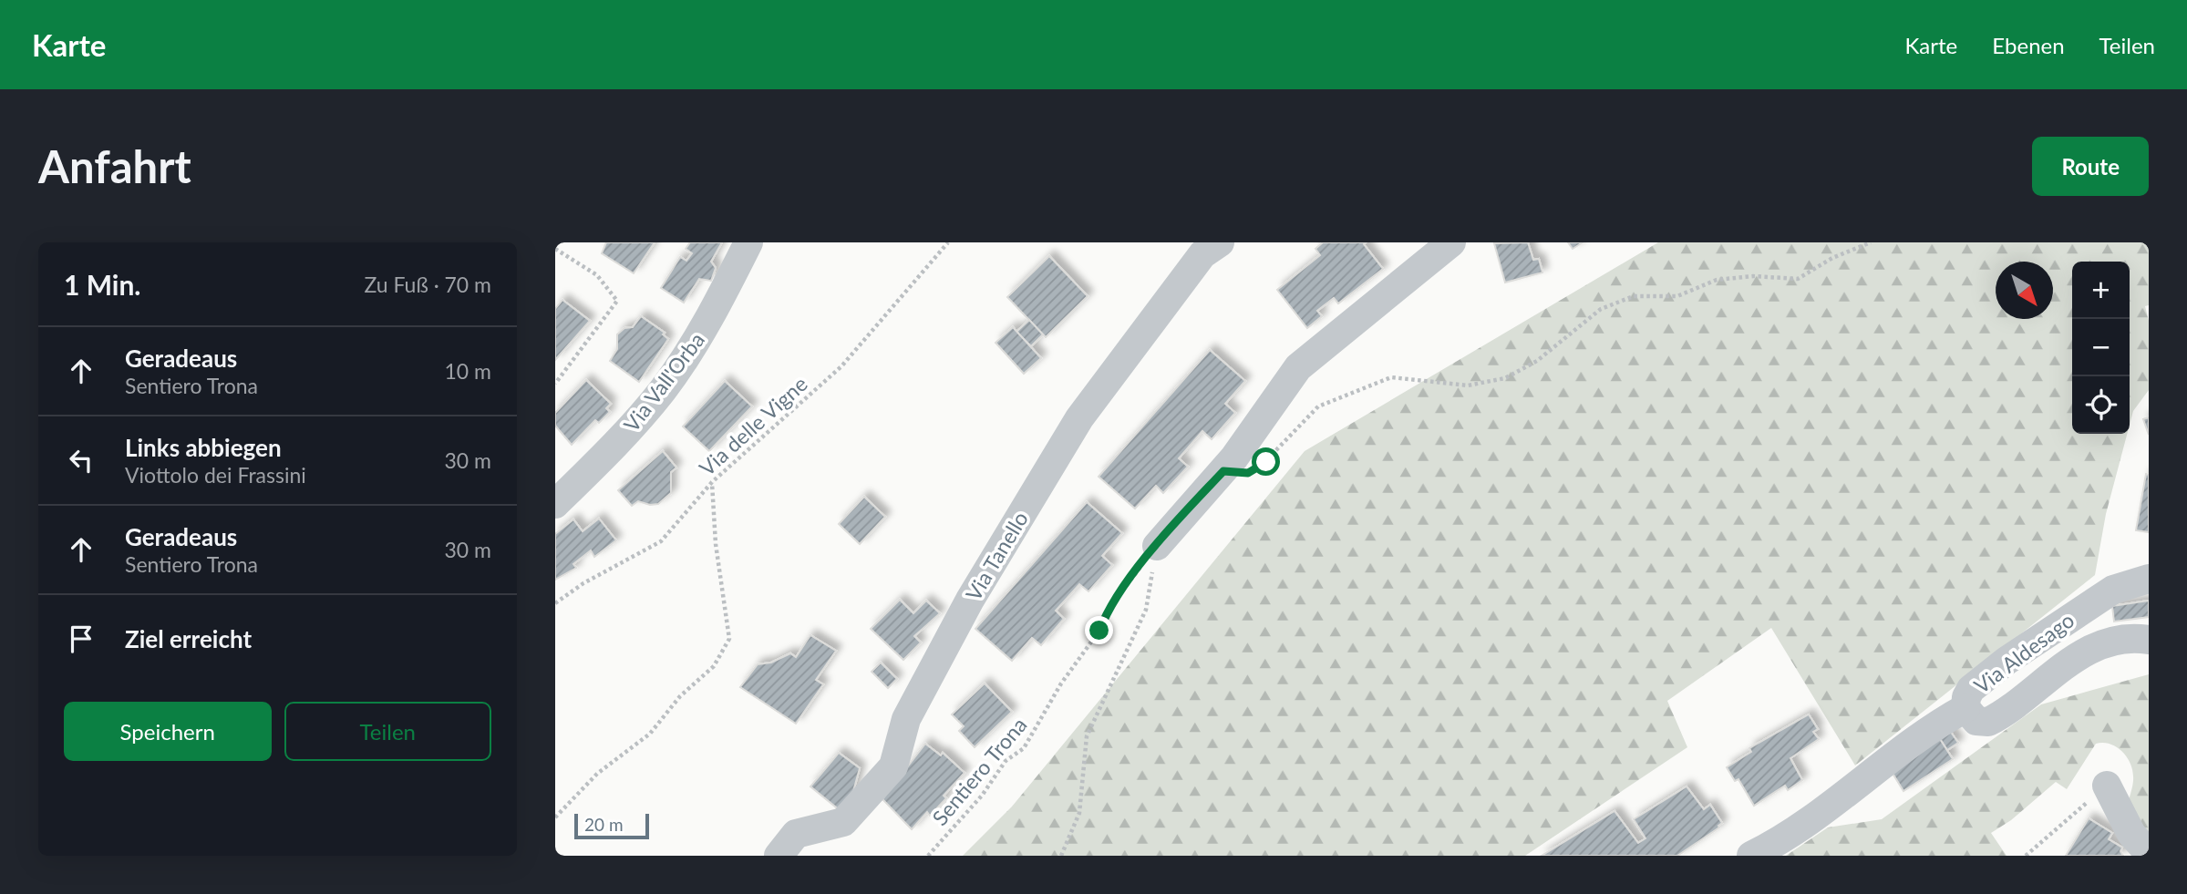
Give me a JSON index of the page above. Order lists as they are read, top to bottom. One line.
{"streets":{"street":["Via Vall'Orba","Via Tanello","Via Aldesago"],"path":["Via delle Vigne","Sentiero Trona"]},"scale_bar":"20 m","north":"bottom right","page":{"header":"Karte","nav":["Karte","Ebenen","Teilen"],"buttons":["Route",["Speichern","Teilen"]],"title":"Anfahrt","heading":["1 Min.","Zu Fuß · 70 m"],"map_buttons":["+","−"],"list":[["Geradeaus","Sentiero Trona","10 m"],["Links abbiegen","Viottolo dei Frassini","30 m"],["Geradeaus","Sentiero Trona","30 m"],"Ziel erreicht"],"scale":"20 m"}}
